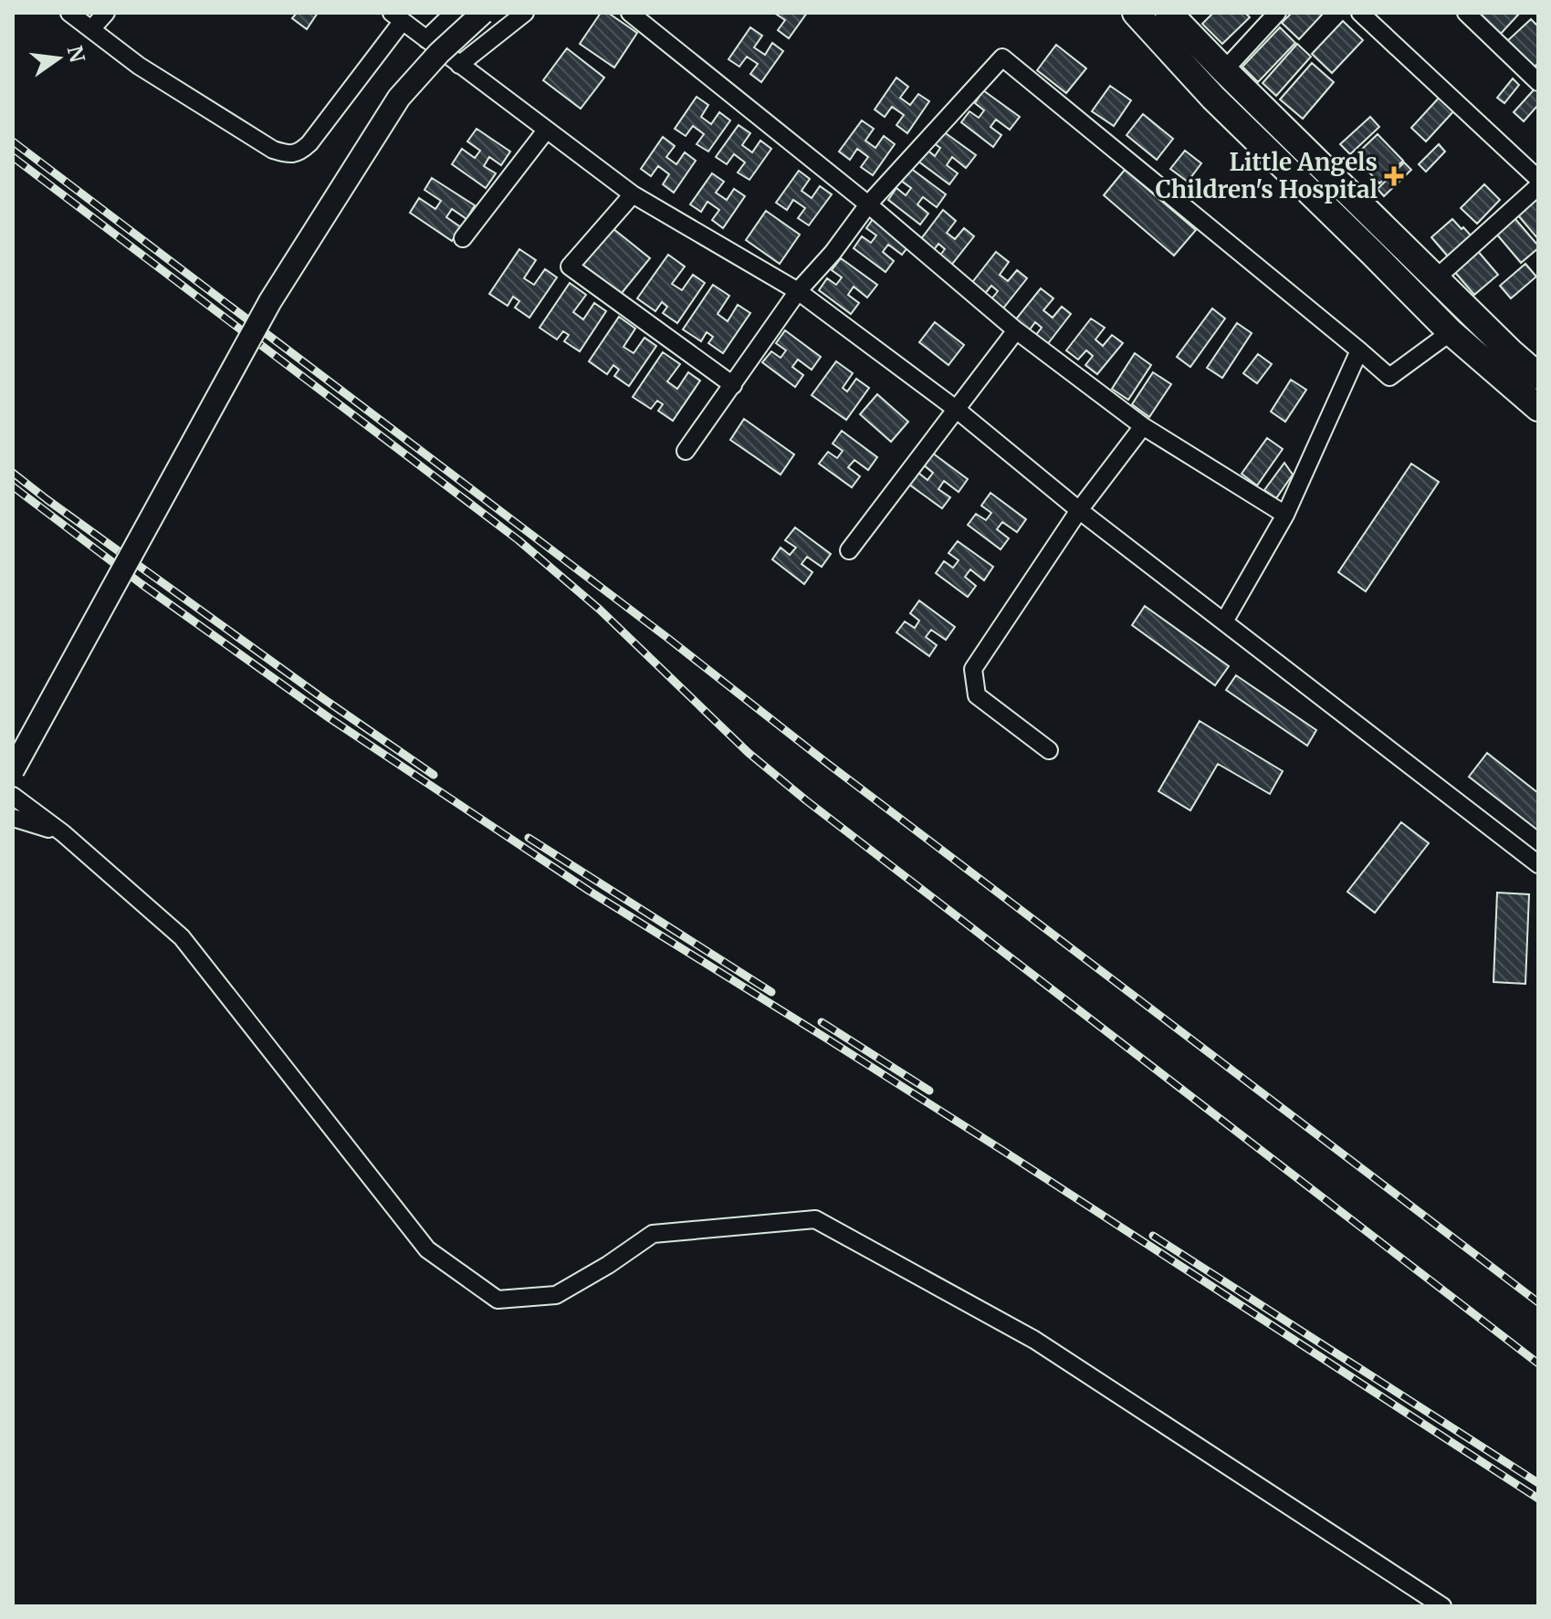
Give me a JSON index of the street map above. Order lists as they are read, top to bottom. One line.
{"places":{"health":["Little Angels Children's Hospital"]},"north":"right"}
